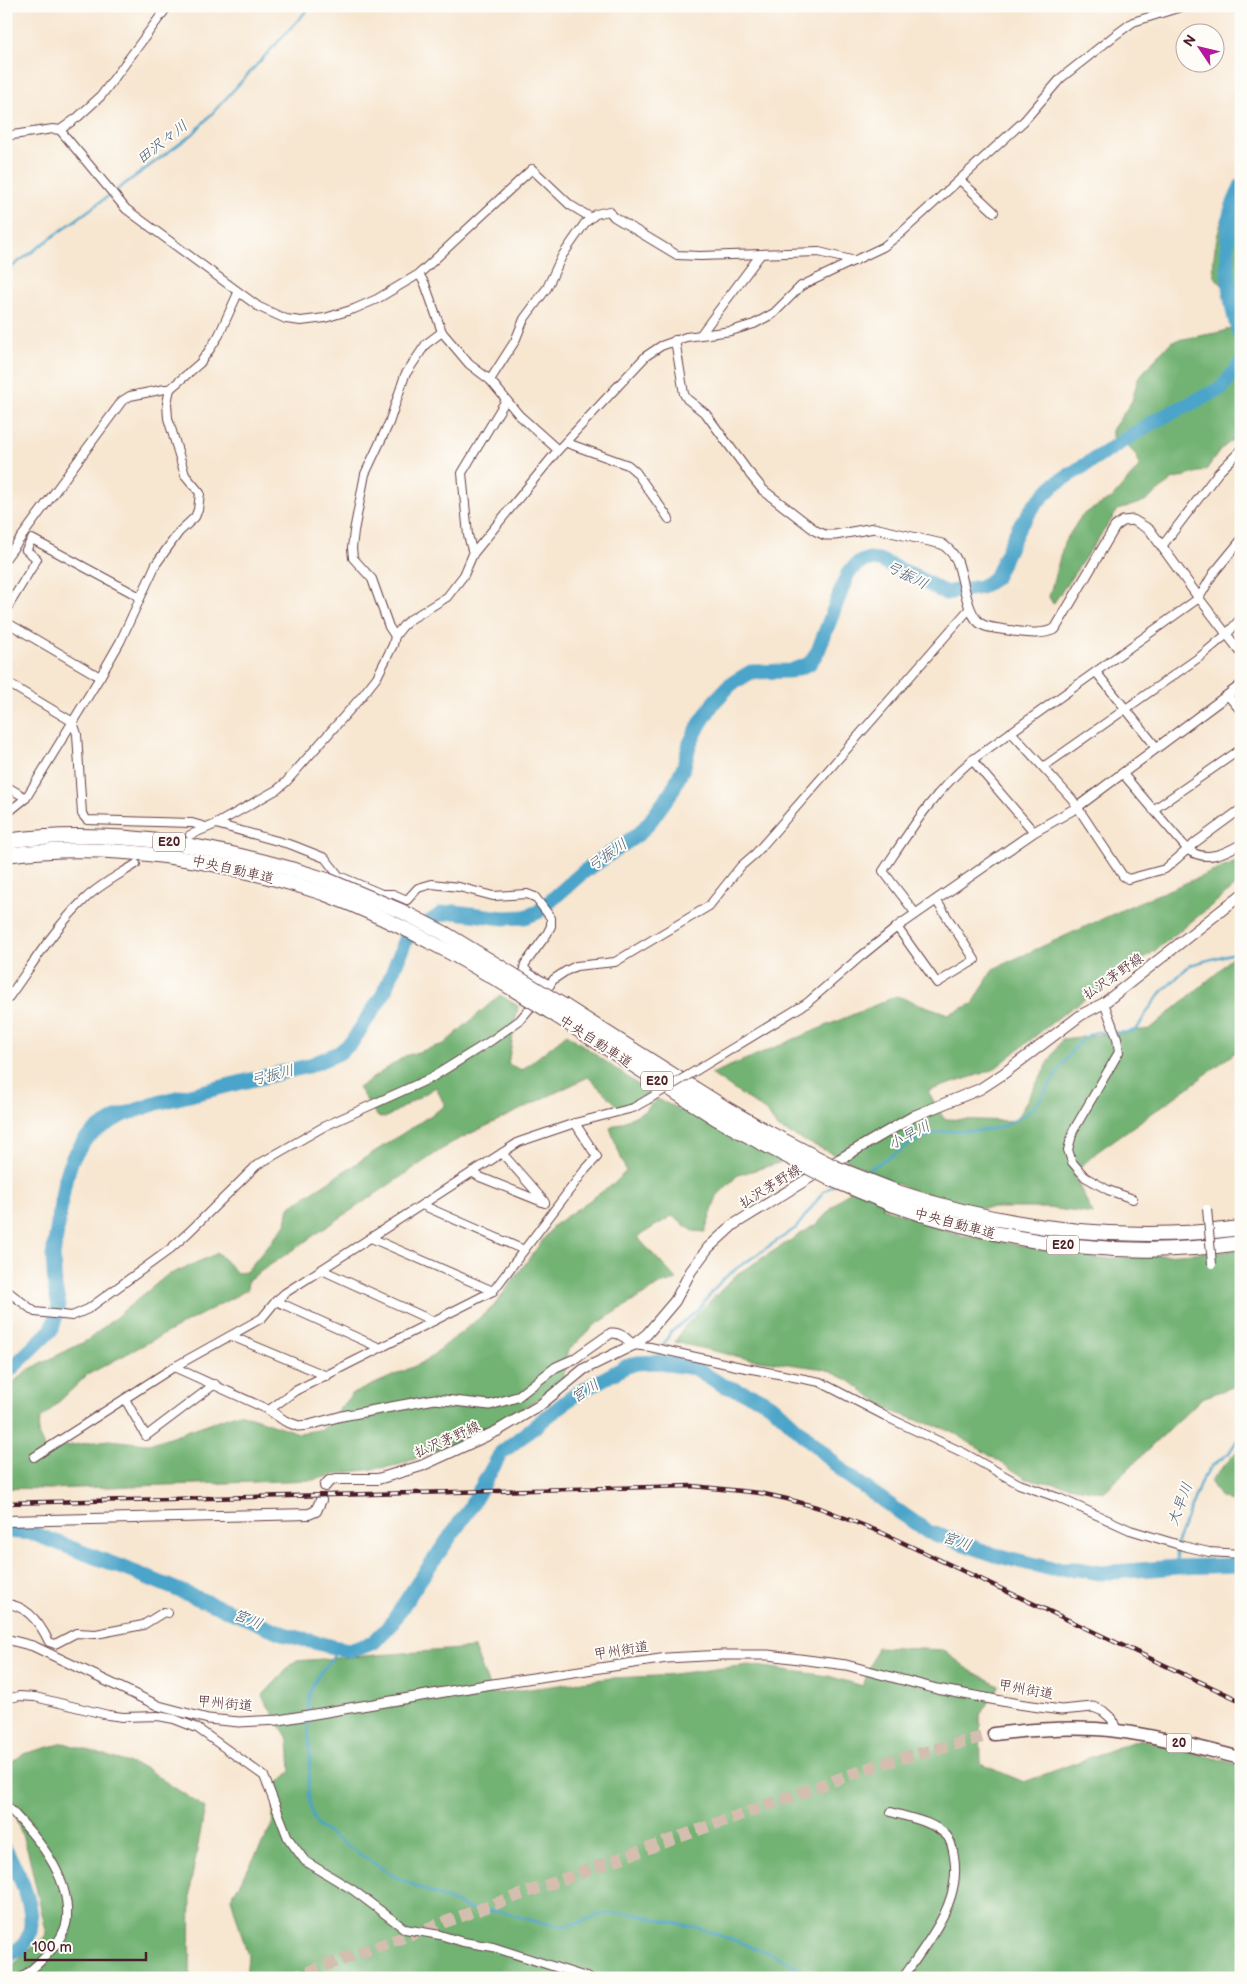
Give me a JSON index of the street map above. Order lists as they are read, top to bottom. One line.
{"streets":{"highway":["E20","中央自動車道","20"],"main road":["払沢茅野線"],"street":["甲州街道"]},"crossings":[["甲州街道","20"]],"water":["田沢々川","弓振川","小早川","宮川","大早川"],"scale_bar":"100 m","north":"top left"}
